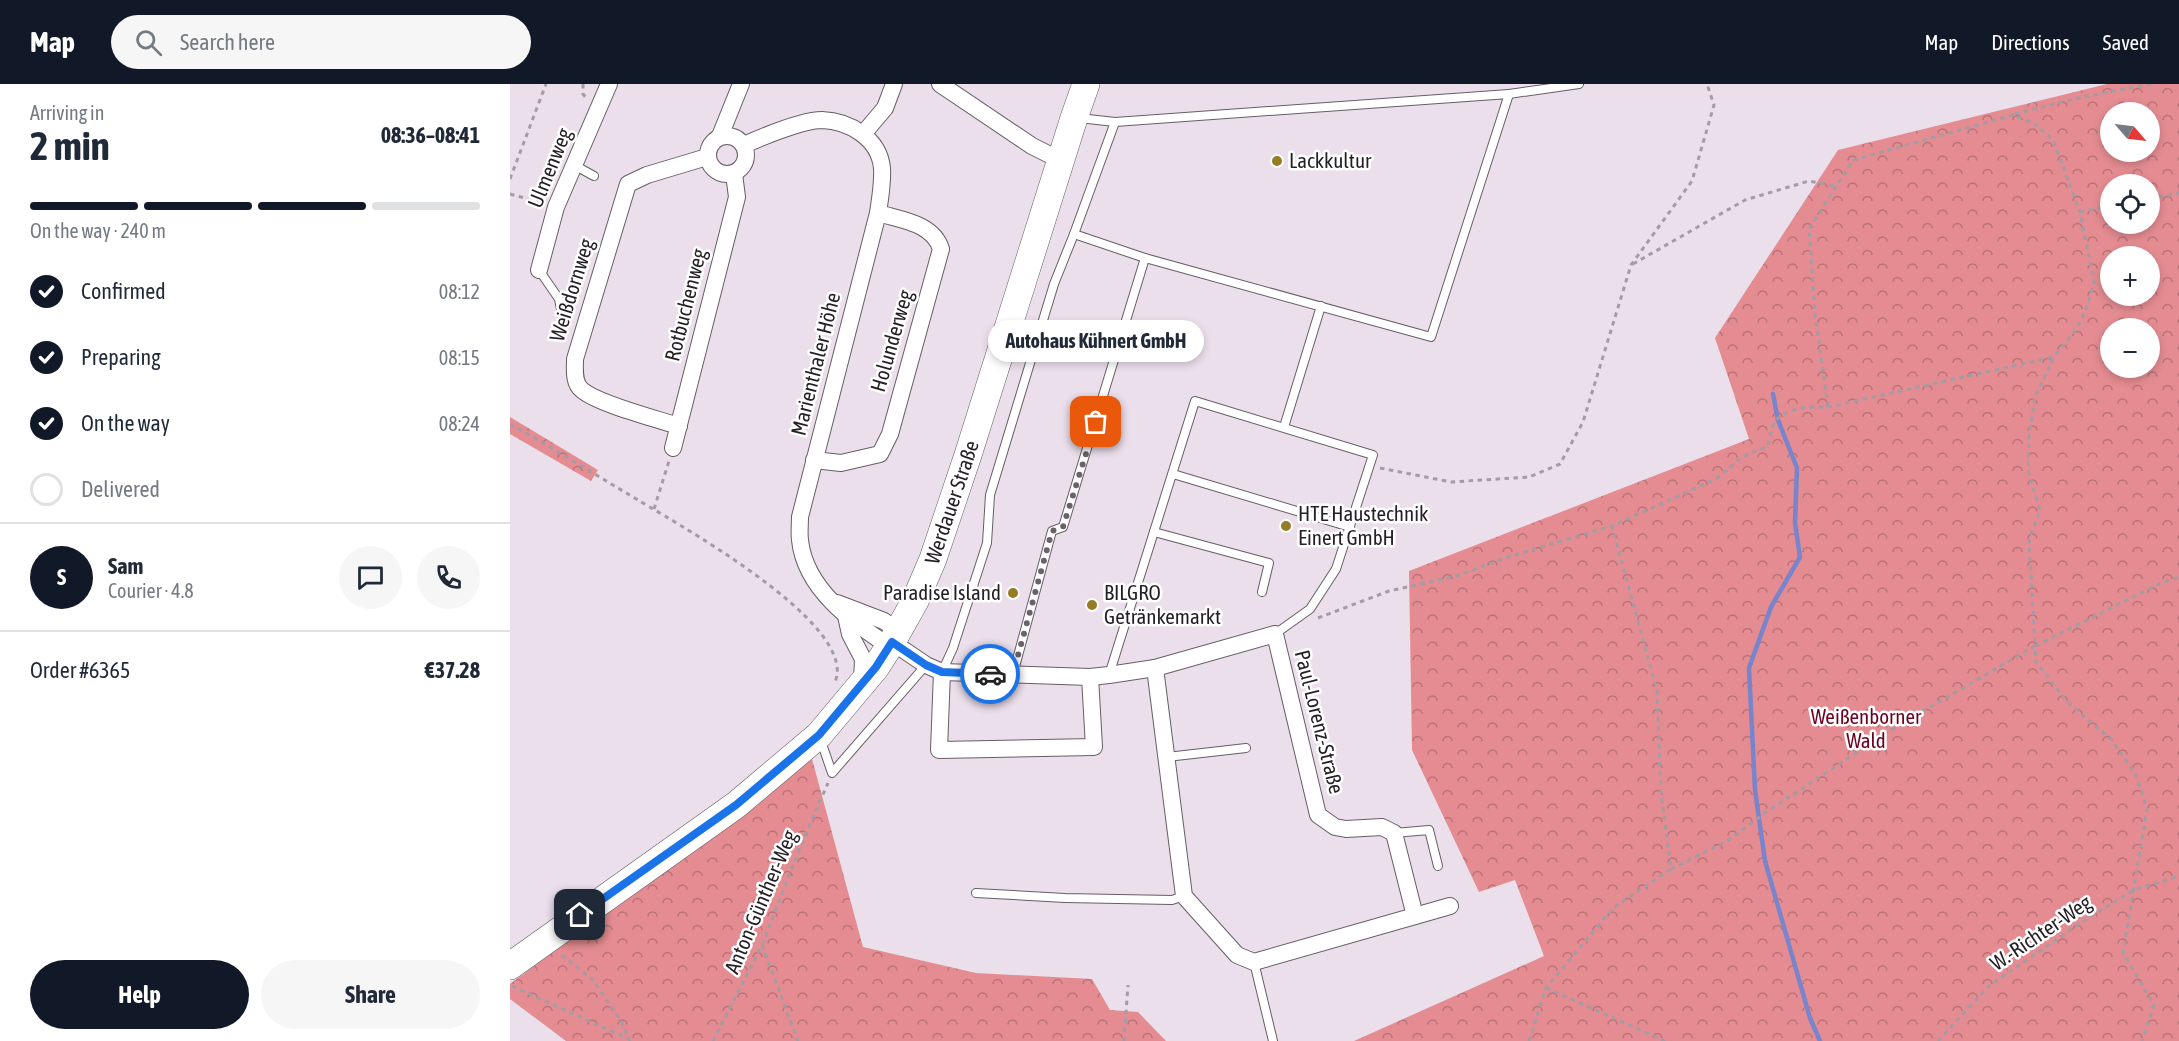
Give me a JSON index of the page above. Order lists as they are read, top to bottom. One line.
{"streets":{"main road":["Werdauer Straße"],"street":["Ulmenweg","Weißdornweg","Rotbuchenweg","Holunderweg","Marienthaler Höhe","Paul-Lorenz-Straße"],"path":["Anton-Günther-Weg","W.-Richter-Weg"]},"crossings":[["Weißdornweg","Rotbuchenweg"],["Holunderweg","Marienthaler Höhe"],["Marienthaler Höhe","Werdauer Straße"]],"parks":["Weißenborner Wald"],"places":["Lackkultur","Autohaus Kühnert GmbH","HTE Haustechnik Einert GmbH","Paradise Island","BILGRO Getränkemarkt"],"north":"bottom right","page":{"header":"Map","search":"Search here","nav":["Map","Directions","Saved"],"heading":["2 min","Arriving in","08:36–08:41"],"panel":["Sam","Courier · 4.8","Order #6365","€37.28"],"map_buttons":["+","−"],"bar":"On the way · 240 m","list":[["Confirmed","08:12"],["Preparing","08:15"],["On the way","08:24"],"Delivered"],"bubble":"Autohaus Kühnert GmbH","round":"S","buttons":["Help","Share"]}}
